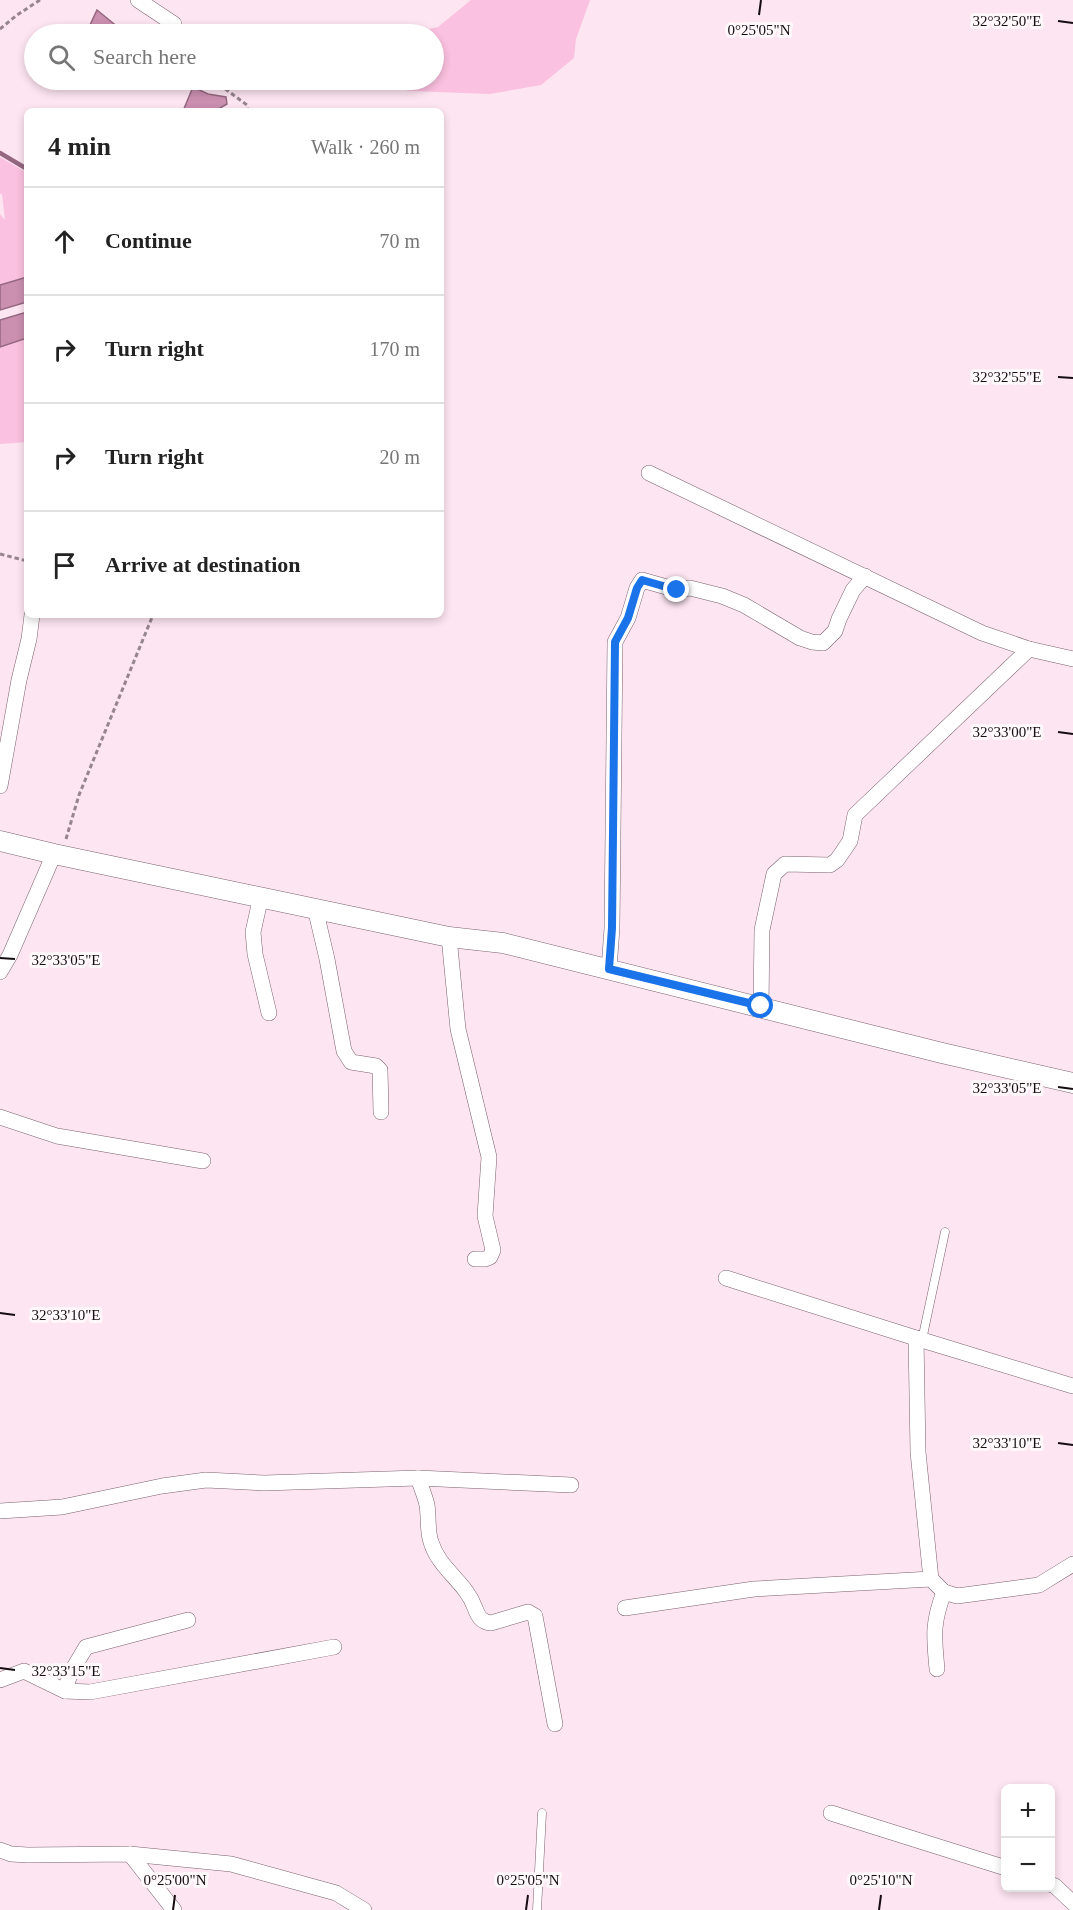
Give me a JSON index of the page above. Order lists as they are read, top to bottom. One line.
{"page":{"search":"Search here","heading":["4 min","Walk · 260 m"],"list":[["Continue","70 m"],["Turn right","170 m"],["Turn right","20 m"],"Arrive at destination"],"map_buttons":["+","−"]},"coordinates":["32°32'50\"E","0°25'05\"N","32°32'55\"E","32°33'00\"E","32°33'05\"E","32°33'10\"E","32°33'15\"E","0°25'00\"N","0°25'10\"N"]}
